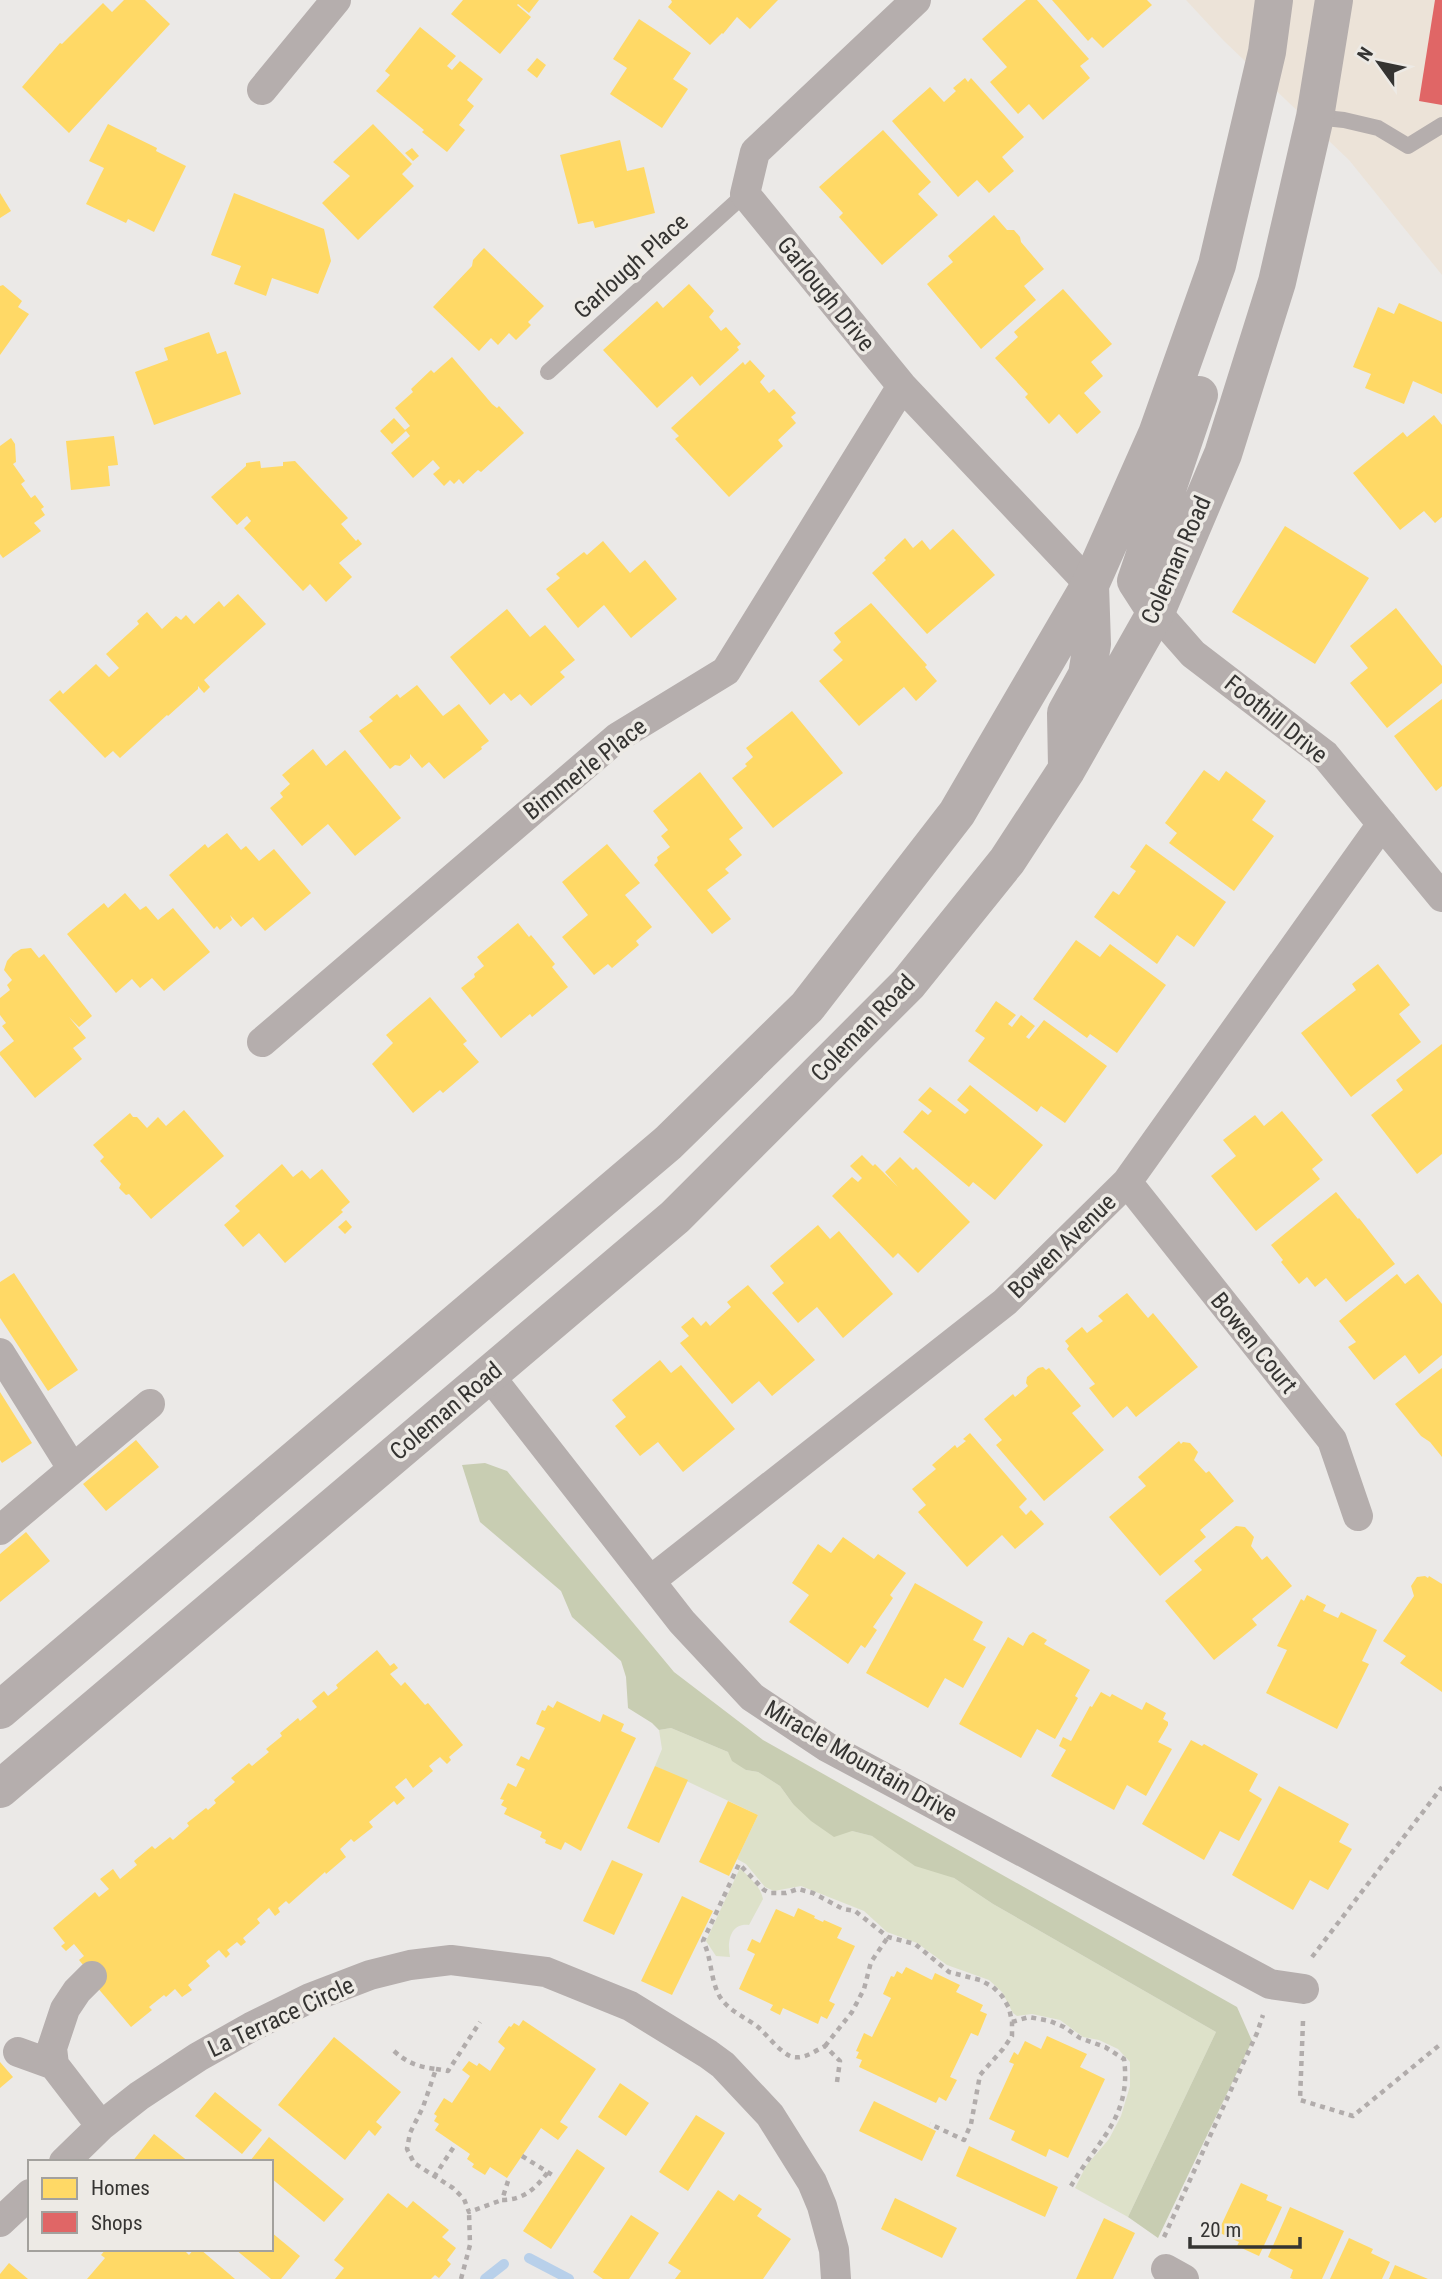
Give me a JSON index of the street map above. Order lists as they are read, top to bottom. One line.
{"streets":{"street":["Garlough Drive","Coleman Road","Foothill Drive","Bimmerle Place","Bowen Avenue","Bowen Court","Miracle Mountain Drive","La Terrace Circle"],"lane":["Garlough Place"]},"crossings":[["Garlough Place","Garlough Drive"],["Garlough Drive","Bimmerle Place"],["Coleman Road","Foothill Drive"],["Coleman Road","Miracle Mountain Drive"],["Foothill Drive","Bowen Avenue"],["Bowen Avenue","Bowen Court"],["Bowen Avenue","Miracle Mountain Drive"]],"legend":["Homes","Shops"],"scale_bar":"20 m","north":"top left"}
